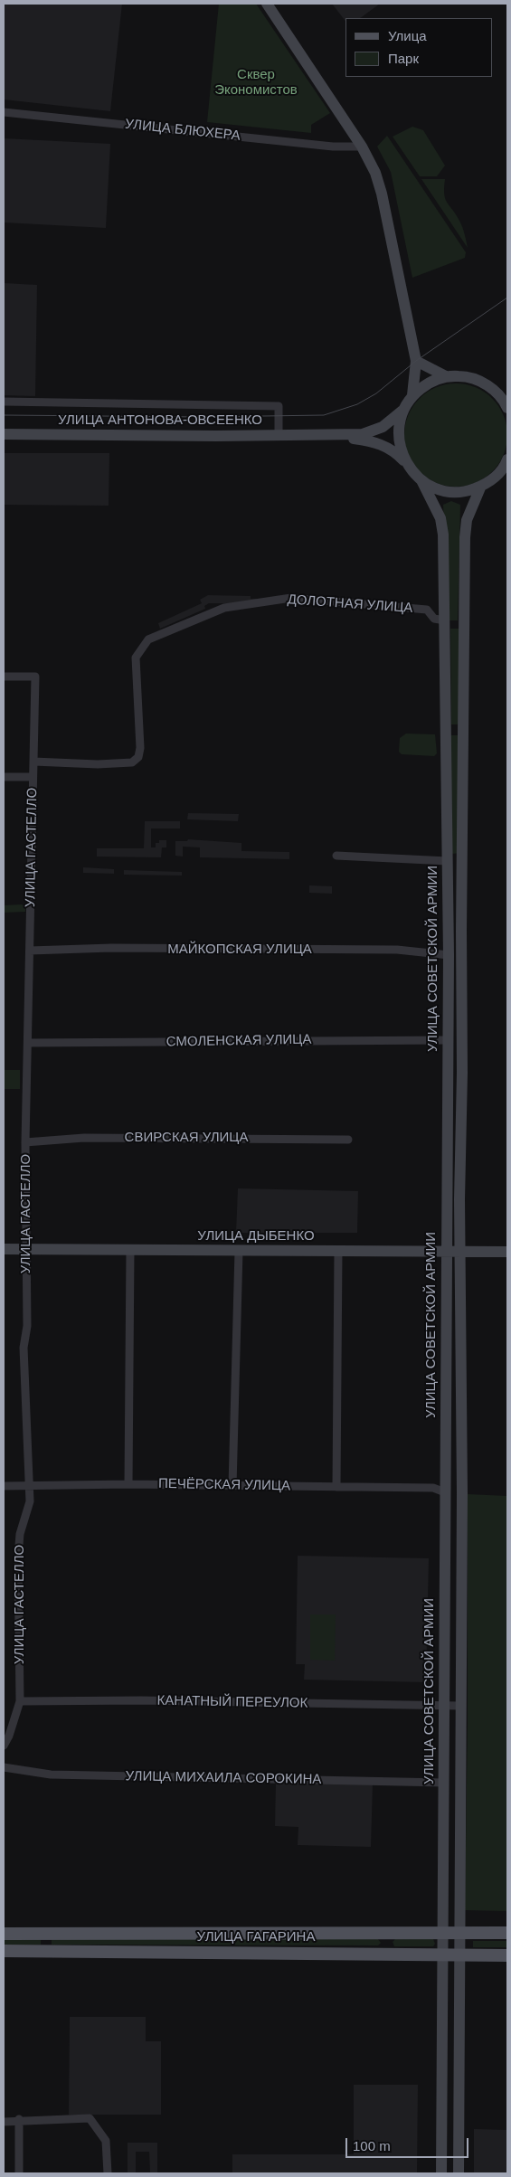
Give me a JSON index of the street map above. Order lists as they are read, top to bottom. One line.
{"streets":{"main road":["УЛИЦА АНТОНОВА-ОВСЕЕНКО","УЛИЦА СОВЕТСКОЙ АРМИИ","УЛИЦА ДЫБЕНКО","УЛИЦА ГАГАРИНА"],"street":["УЛИЦА БЛЮХЕРА","ДОЛОТНАЯ УЛИЦА","УЛИЦА ГАСТЕЛЛО","МАЙКОПСКАЯ УЛИЦА","СМОЛЕНСКАЯ УЛИЦА","СВИРСКАЯ УЛИЦА","ПЕЧЁРСКАЯ УЛИЦА","КАНАТНЫЙ ПЕРЕУЛОК","УЛИЦА МИХАИЛА СОРОКИНА"]},"crossings":[["УЛИЦА АНТОНОВА-ОВСЕЕНКО","УЛИЦА СОВЕТСКОЙ АРМИИ"],["ДОЛОТНАЯ УЛИЦА","УЛИЦА ГАСТЕЛЛО"],["ДОЛОТНАЯ УЛИЦА","УЛИЦА СОВЕТСКОЙ АРМИИ"],["УЛИЦА ГАСТЕЛЛО","МАЙКОПСКАЯ УЛИЦА"],["УЛИЦА ГАСТЕЛЛО","СМОЛЕНСКАЯ УЛИЦА"],["УЛИЦА ГАСТЕЛЛО","СВИРСКАЯ УЛИЦА"],["УЛИЦА ГАСТЕЛЛО","УЛИЦА ДЫБЕНКО"],["УЛИЦА ГАСТЕЛЛО","ПЕЧЁРСКАЯ УЛИЦА"],["УЛИЦА ГАСТЕЛЛО","КАНАТНЫЙ ПЕРЕУЛОК"],["МАЙКОПСКАЯ УЛИЦА","УЛИЦА СОВЕТСКОЙ АРМИИ"],["УЛИЦА СОВЕТСКОЙ АРМИИ","СМОЛЕНСКАЯ УЛИЦА"],["УЛИЦА СОВЕТСКОЙ АРМИИ","УЛИЦА ДЫБЕНКО"],["УЛИЦА СОВЕТСКОЙ АРМИИ","ПЕЧЁРСКАЯ УЛИЦА"],["УЛИЦА СОВЕТСКОЙ АРМИИ","КАНАТНЫЙ ПЕРЕУЛОК"],["УЛИЦА СОВЕТСКОЙ АРМИИ","УЛИЦА МИХАИЛА СОРОКИНА"],["УЛИЦА СОВЕТСКОЙ АРМИИ","УЛИЦА ГАГАРИНА"]],"parks":["Сквер Экономистов"],"legend":["Улица","Парк"],"scale_bar":"100 m"}
